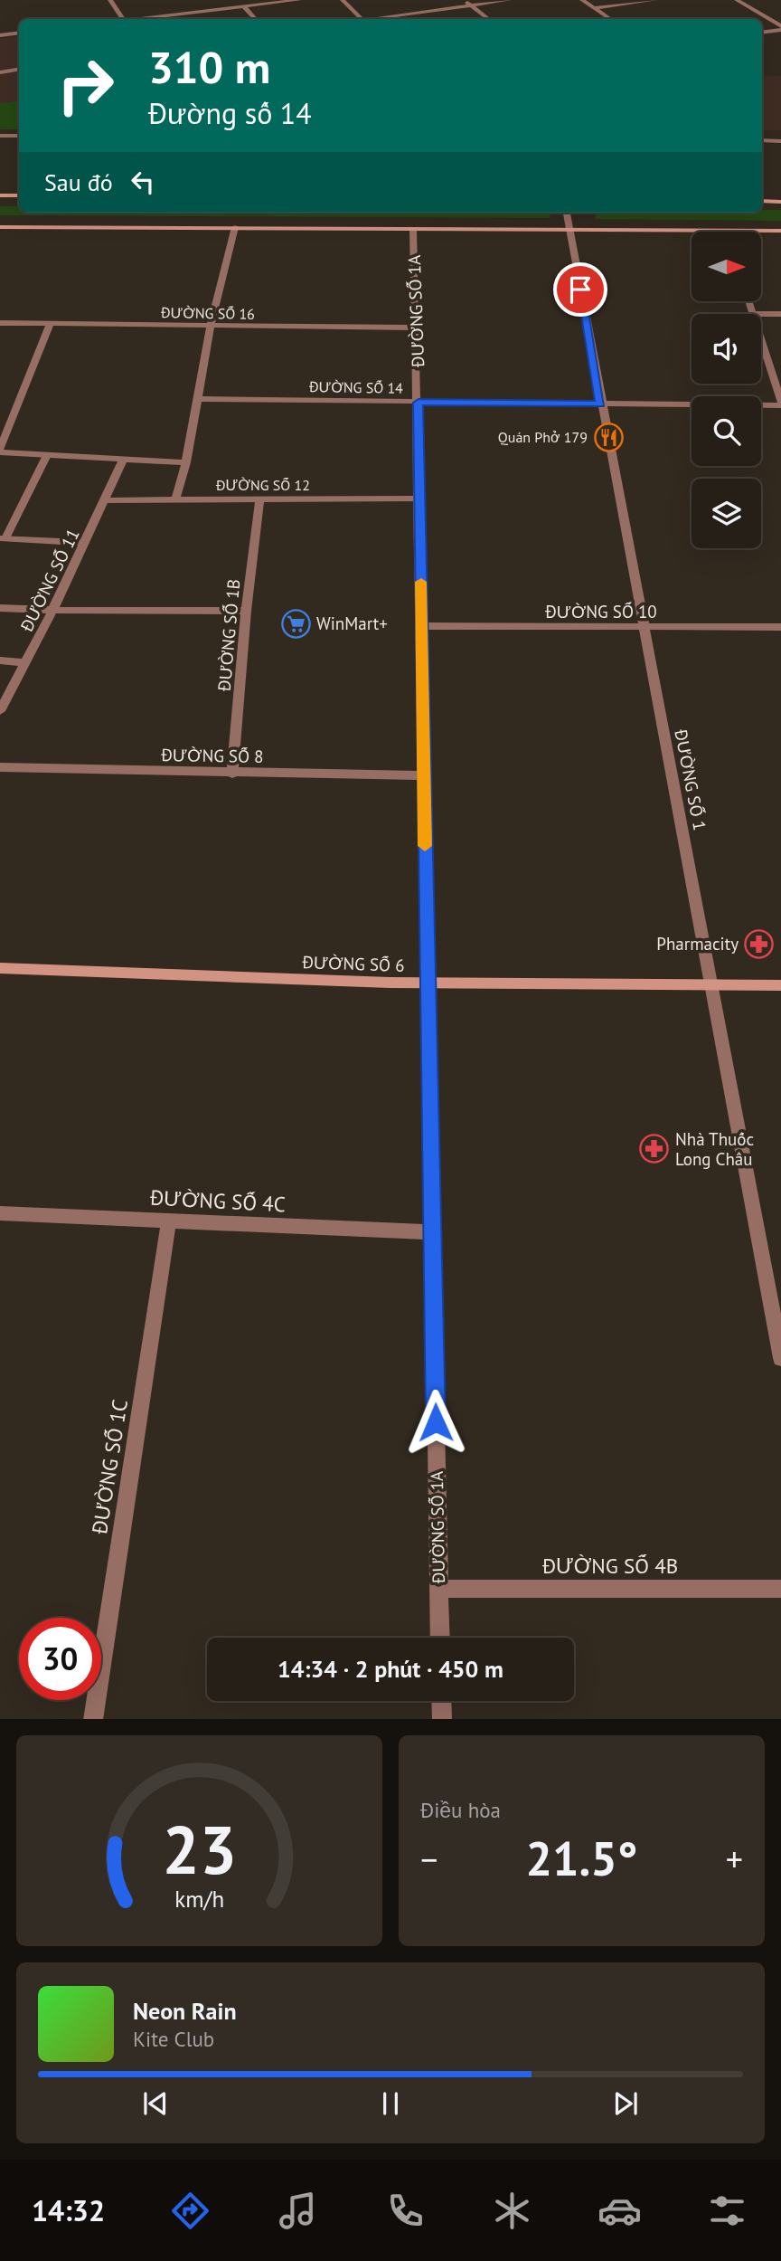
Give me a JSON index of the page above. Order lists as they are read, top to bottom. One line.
{"streets":{"street":["ĐƯỜNG SỐ 1A","ĐƯỜNG SỐ 16","ĐƯỜNG SỐ 14","ĐƯỜNG SỐ 12","ĐƯỜNG SỐ 11","ĐƯỜNG SỐ 10","ĐƯỜNG SỐ 1B","ĐƯỜNG SỐ 8","ĐƯỜNG SỐ 1","ĐƯỜNG SỐ 6","ĐƯỜNG SỐ 4C","ĐƯỜNG SỐ 1C","ĐƯỜNG SỐ 4B"]},"crossings":[["ĐƯỜNG SỐ 1A","ĐƯỜNG SỐ 16"],["ĐƯỜNG SỐ 1A","ĐƯỜNG SỐ 14"],["ĐƯỜNG SỐ 1A","ĐƯỜNG SỐ 12"],["ĐƯỜNG SỐ 1A","ĐƯỜNG SỐ 10"],["ĐƯỜNG SỐ 1A","ĐƯỜNG SỐ 8"],["ĐƯỜNG SỐ 1A","ĐƯỜNG SỐ 6"],["ĐƯỜNG SỐ 1A","ĐƯỜNG SỐ 4C"],["ĐƯỜNG SỐ 1A","ĐƯỜNG SỐ 4B"],["ĐƯỜNG SỐ 14","ĐƯỜNG SỐ 1"],["ĐƯỜNG SỐ 12","ĐƯỜNG SỐ 11"],["ĐƯỜNG SỐ 12","ĐƯỜNG SỐ 1B"],["ĐƯỜNG SỐ 10","ĐƯỜNG SỐ 1"],["ĐƯỜNG SỐ 1B","ĐƯỜNG SỐ 8"],["ĐƯỜNG SỐ 1","ĐƯỜNG SỐ 6"],["ĐƯỜNG SỐ 4C","ĐƯỜNG SỐ 1C"]],"places":{"restaurant":["Quán Phở 179"],"supermarket":["WinMart+"],"pharmacy":["Pharmacity","Nhà Thuốc Long Châu"]},"north":"right","page":{"turn":["310 m","Đường số 14"],"then":"Sau đó","limit":"30","trip":"14:34 · 2 phút · 450 m","tile":"Điều hòa","heat":["−","21.5°","+"],"song":["Neon Rain","Kite Club"],"tabs":"14:32","gauge":["23","km/h"]}}
